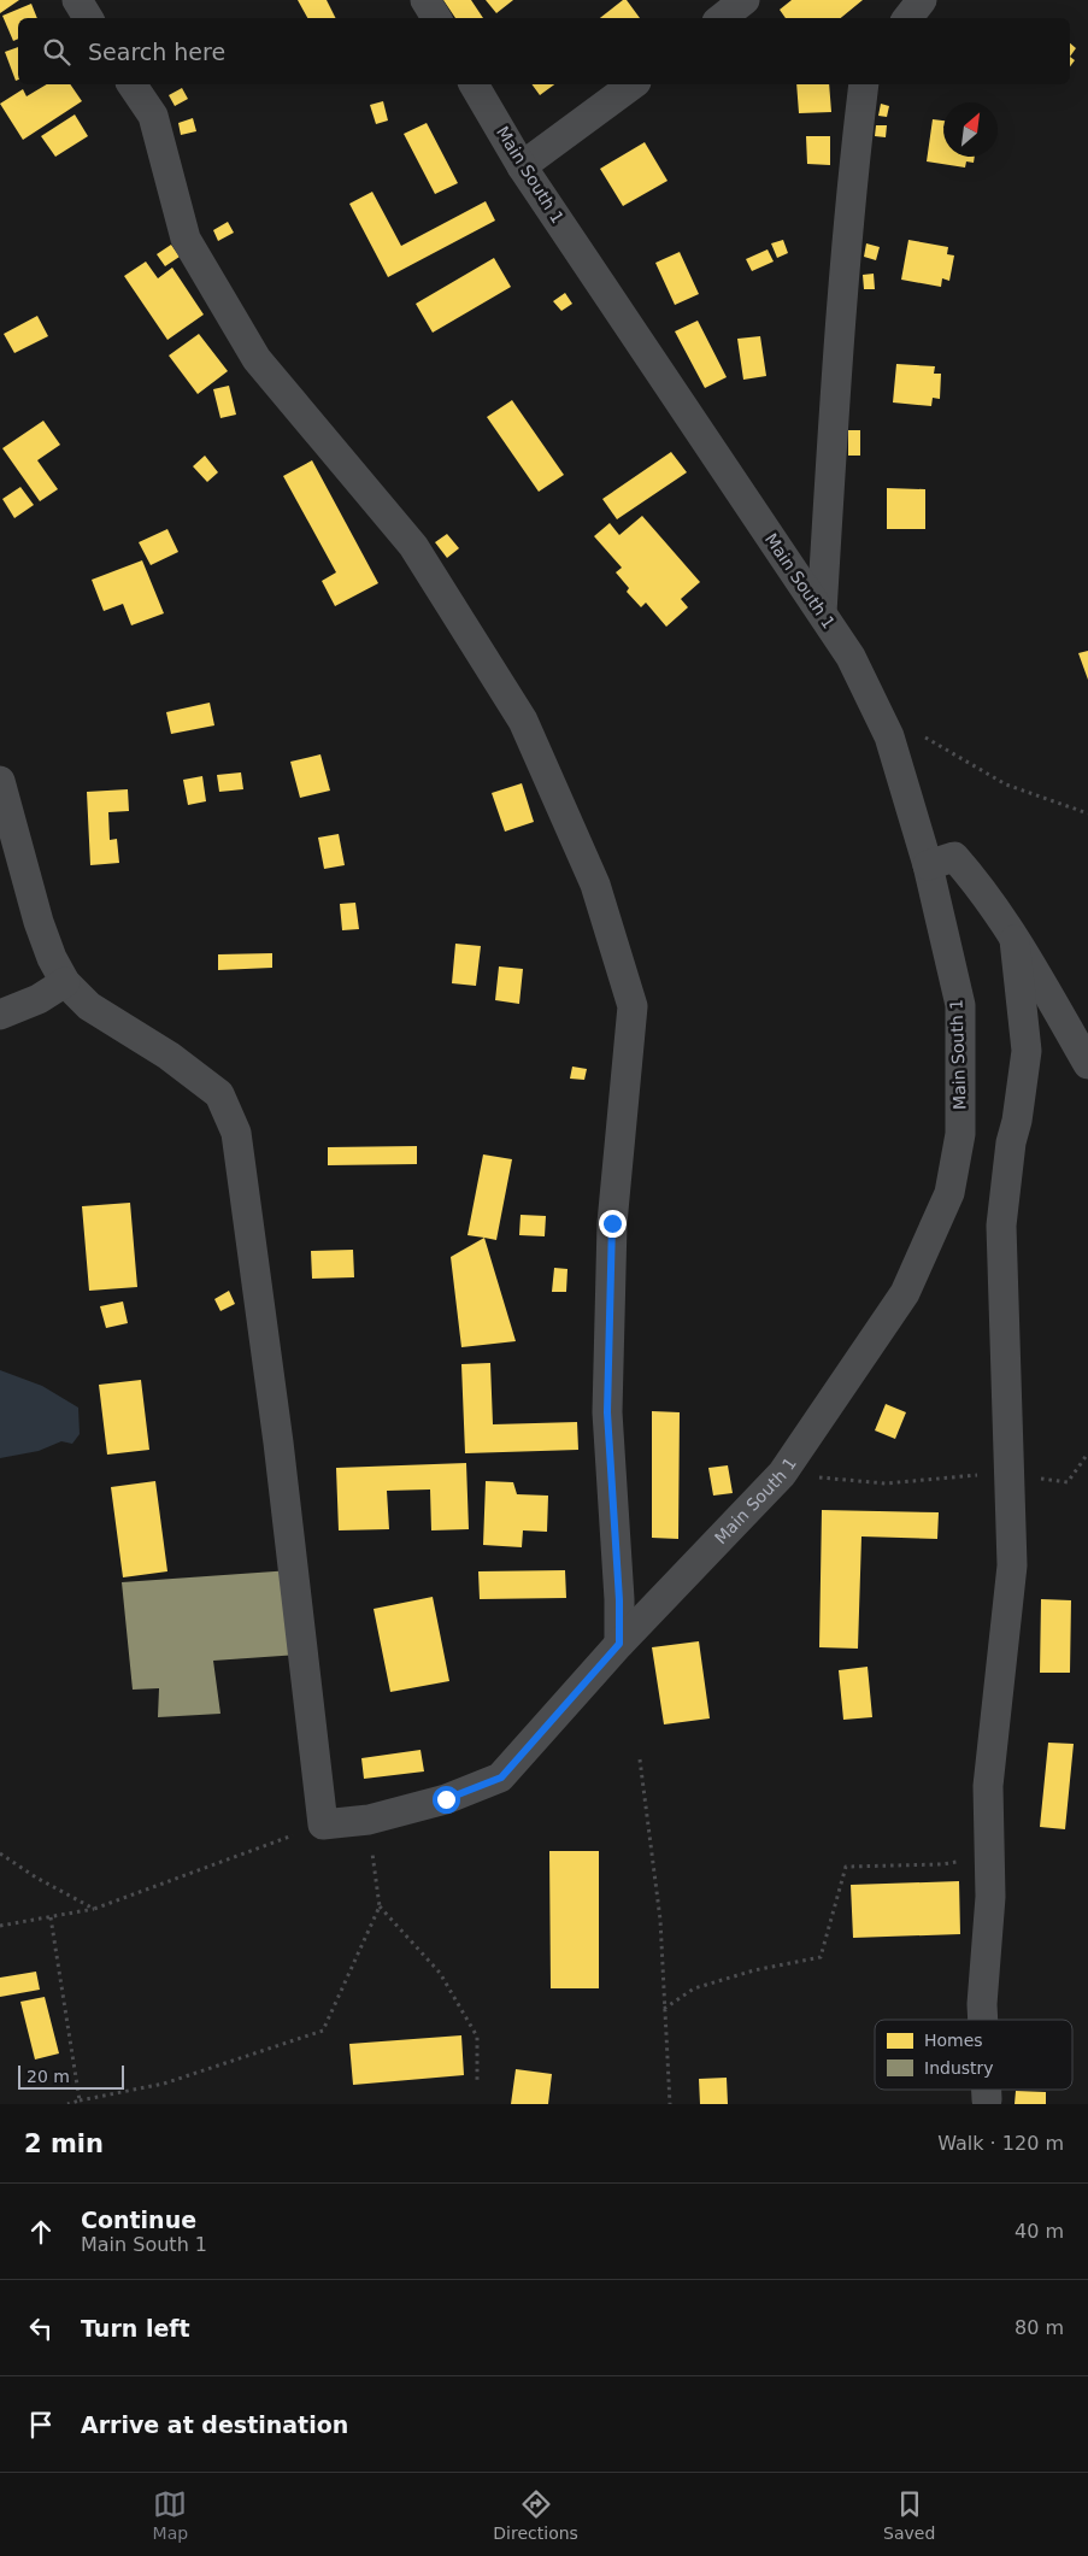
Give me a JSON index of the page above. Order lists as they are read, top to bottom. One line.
{"streets":{"street":["Main South 1"]},"legend":["Homes","Industry"],"scale_bar":"20 m","north":"top right","page":{"search":"Search here","scale":"20 m","heading":["2 min","Walk · 120 m"],"list":[["Continue","Main South 1","40 m"],["Turn left","80 m"],"Arrive at destination"],"nav":["Map","Directions","Saved"]}}
